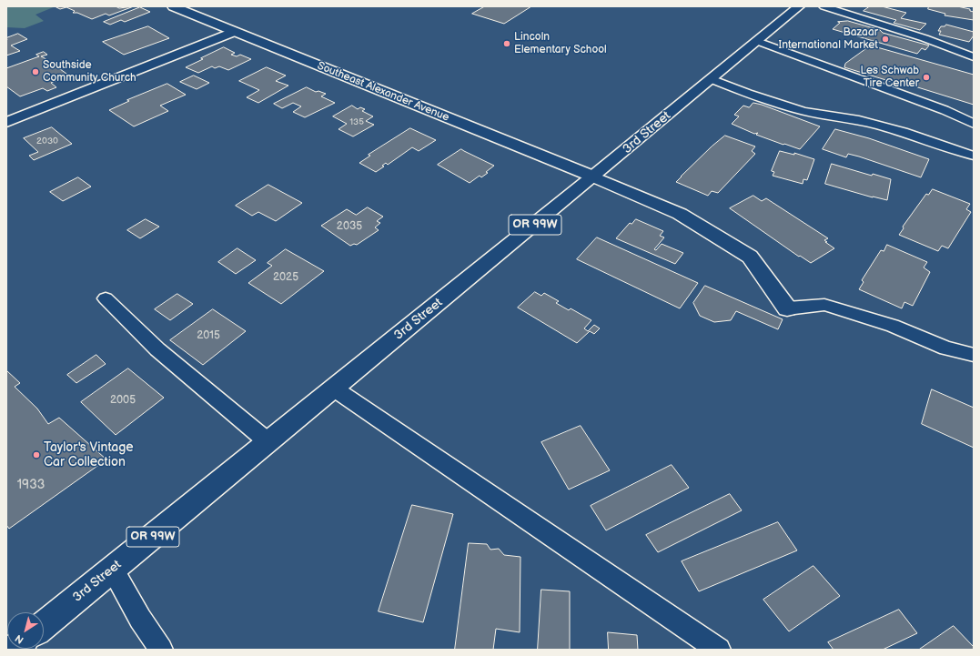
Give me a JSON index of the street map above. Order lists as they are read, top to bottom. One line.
{"streets":{"main road":["Southeast Alexander Avenue","3rd Street","OR 99W"]},"crossings":[["Southeast Alexander Avenue","3rd Street"]],"places":["Bazaar International Market","Lincoln Elementary School","Southside Community Church","Les Schwab Tire Center","Taylor's Vintage Car Collection"],"house_numbers":["135","2030","2035","2025","2015","2005","1933"],"north":"bottom left"}
